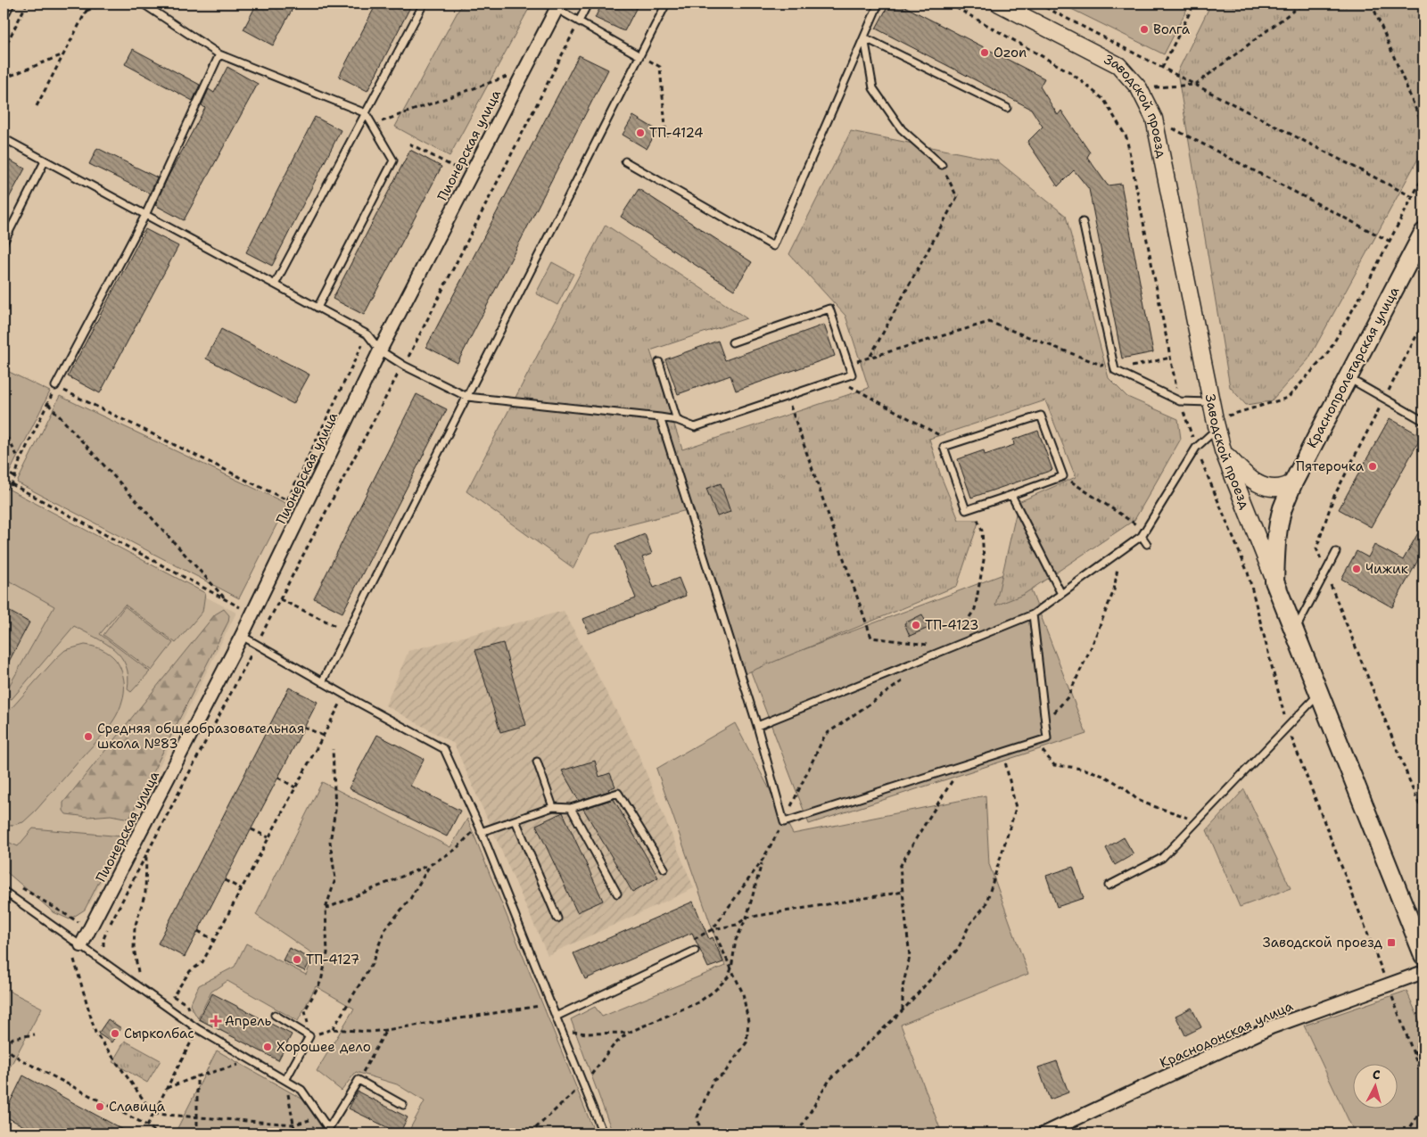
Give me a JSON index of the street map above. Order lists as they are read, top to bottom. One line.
{"streets":{"main road":["Заводской проезд","Краснопролетарская улица"],"street":["Пионерская улица","Краснодонская улица"]},"crossings":[["Заводской проезд","Краснопролетарская улица"]],"places":{"other":["Волга","Ozon","ТП-4124","Пятерочка","Чижик","ТП-4123","Средняя общеобразовательная школа №83","ТП-4127","Сырколбас","Хорошее дело","Славица"],"transit":["Заводской проезд"],"health":["Апрель"]},"north":"top"}
